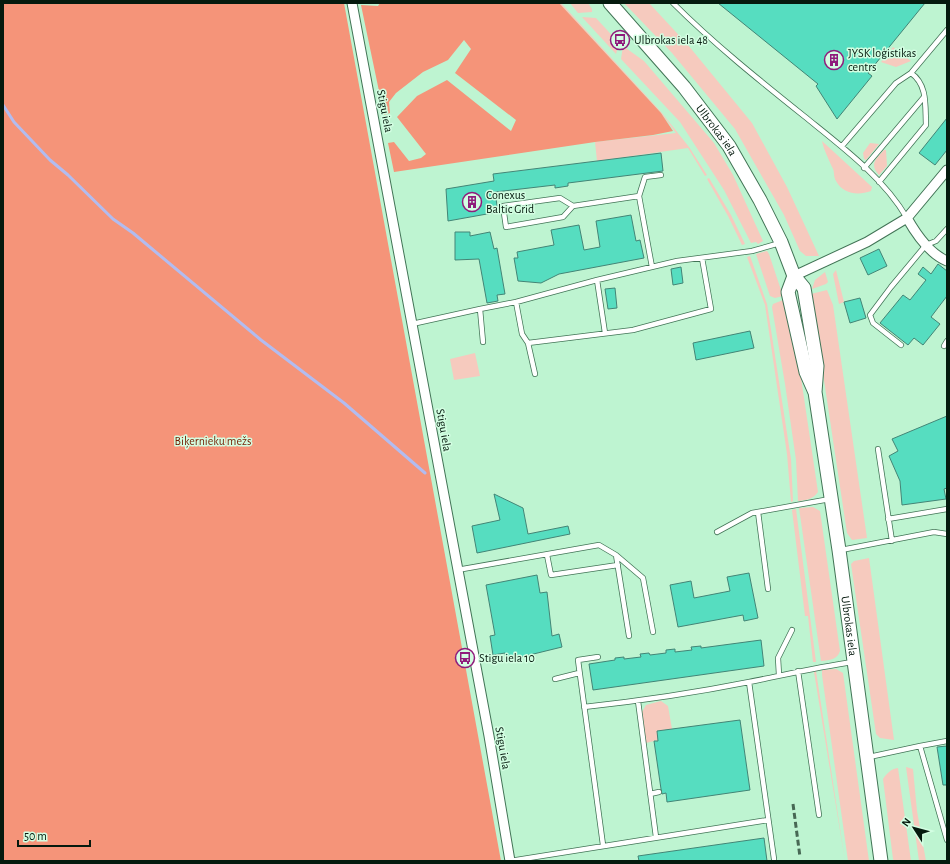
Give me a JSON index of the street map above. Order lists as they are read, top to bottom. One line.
{"streets":{"main road":["Ulbrokas iela"],"street":["Stigu iela"]},"parks":["Biķernieku mežs"],"places":{"bus stop":["Ulbrokas iela 48","Stigu iela 10"],"building":["JYSK loģistikas centrs","Conexus Baltic Grid"]},"scale_bar":"50 m","north":"top left"}
